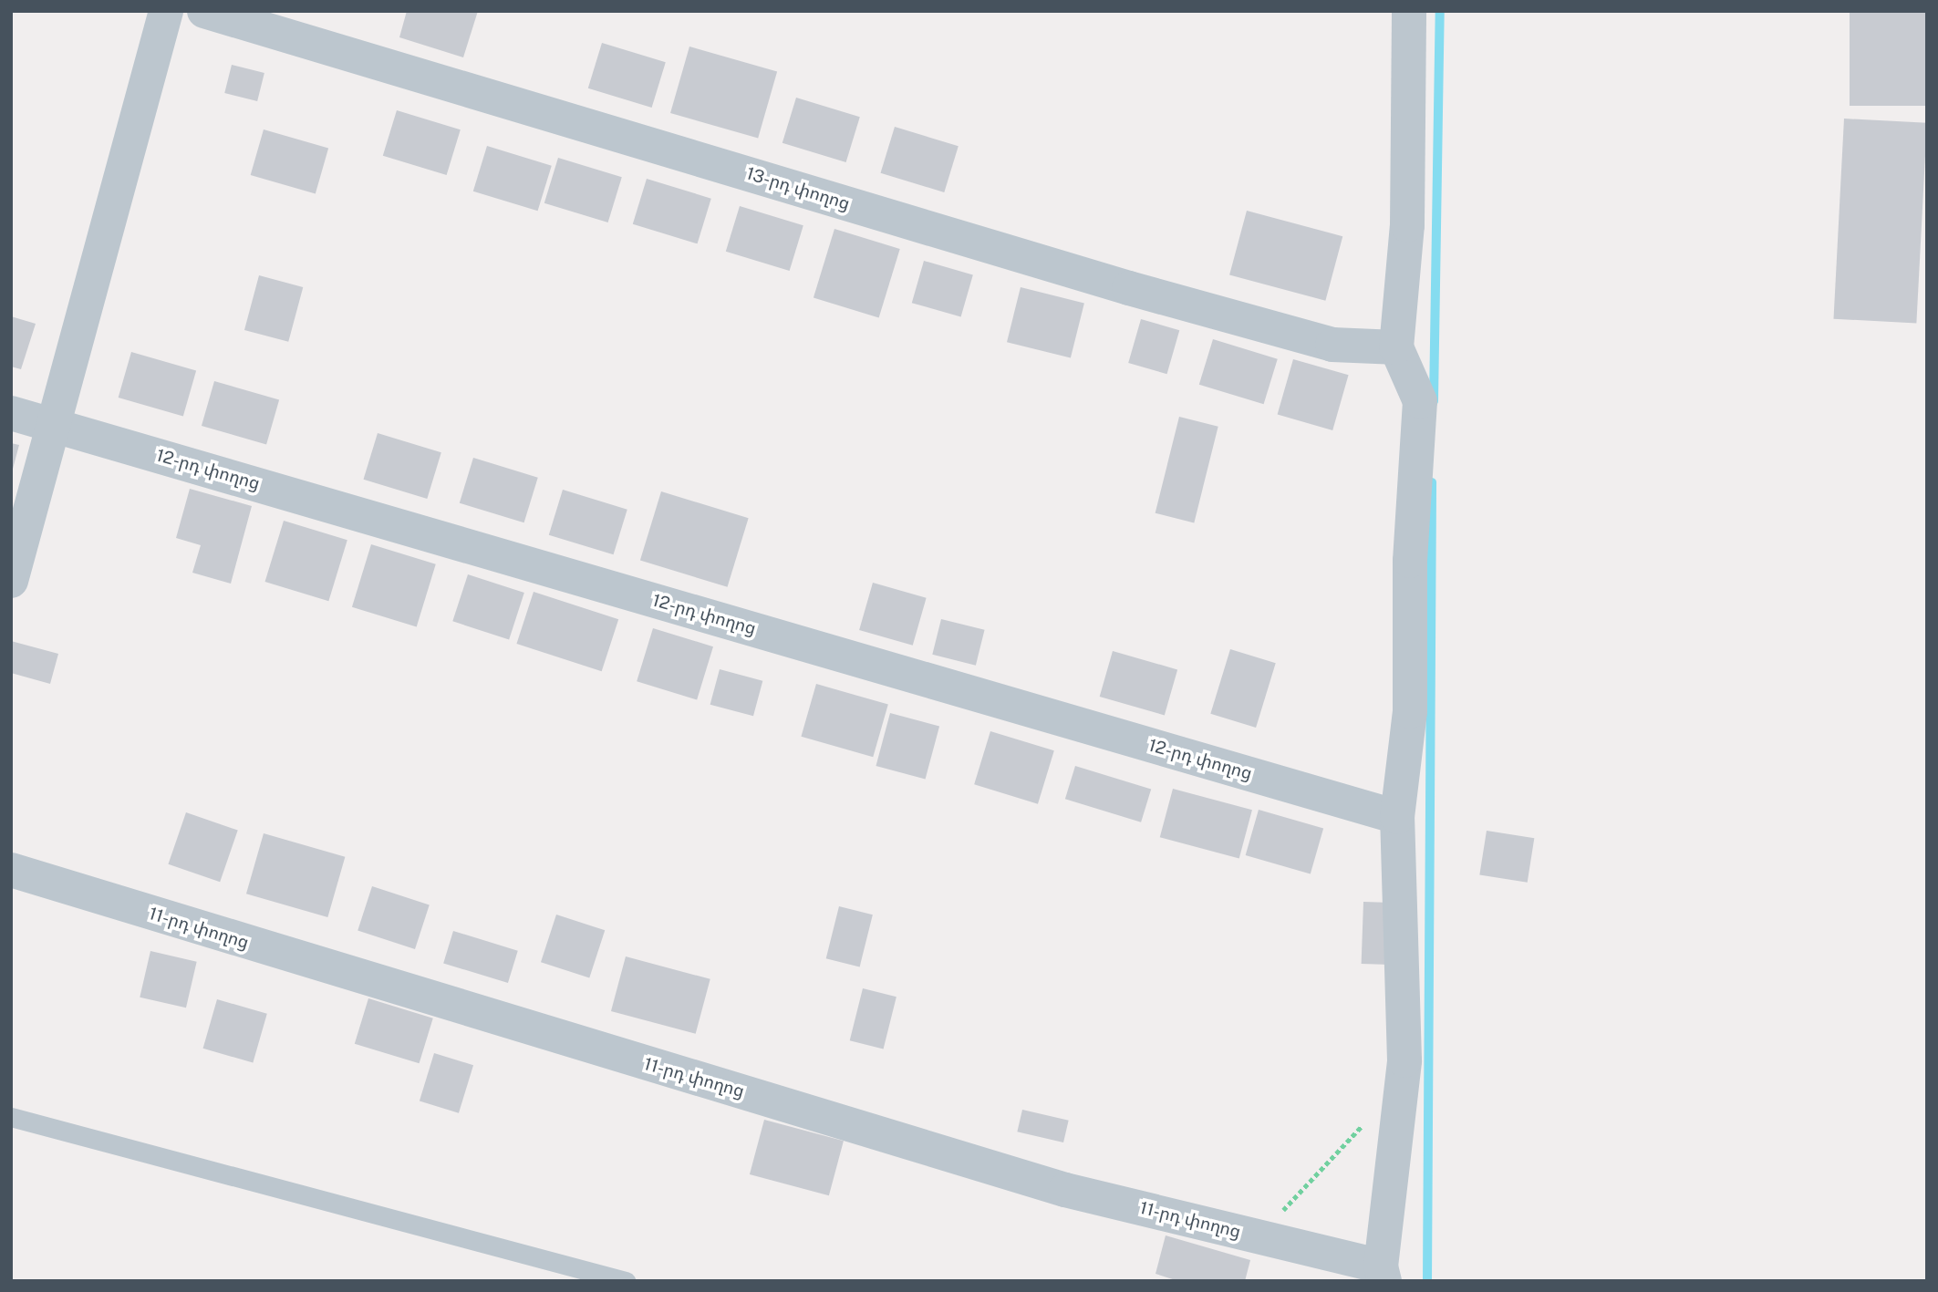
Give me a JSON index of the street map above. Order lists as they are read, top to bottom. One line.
{"streets":{"street":["13-րդ փողոց","12-րդ փողոց","11-րդ փողոց"]}}
